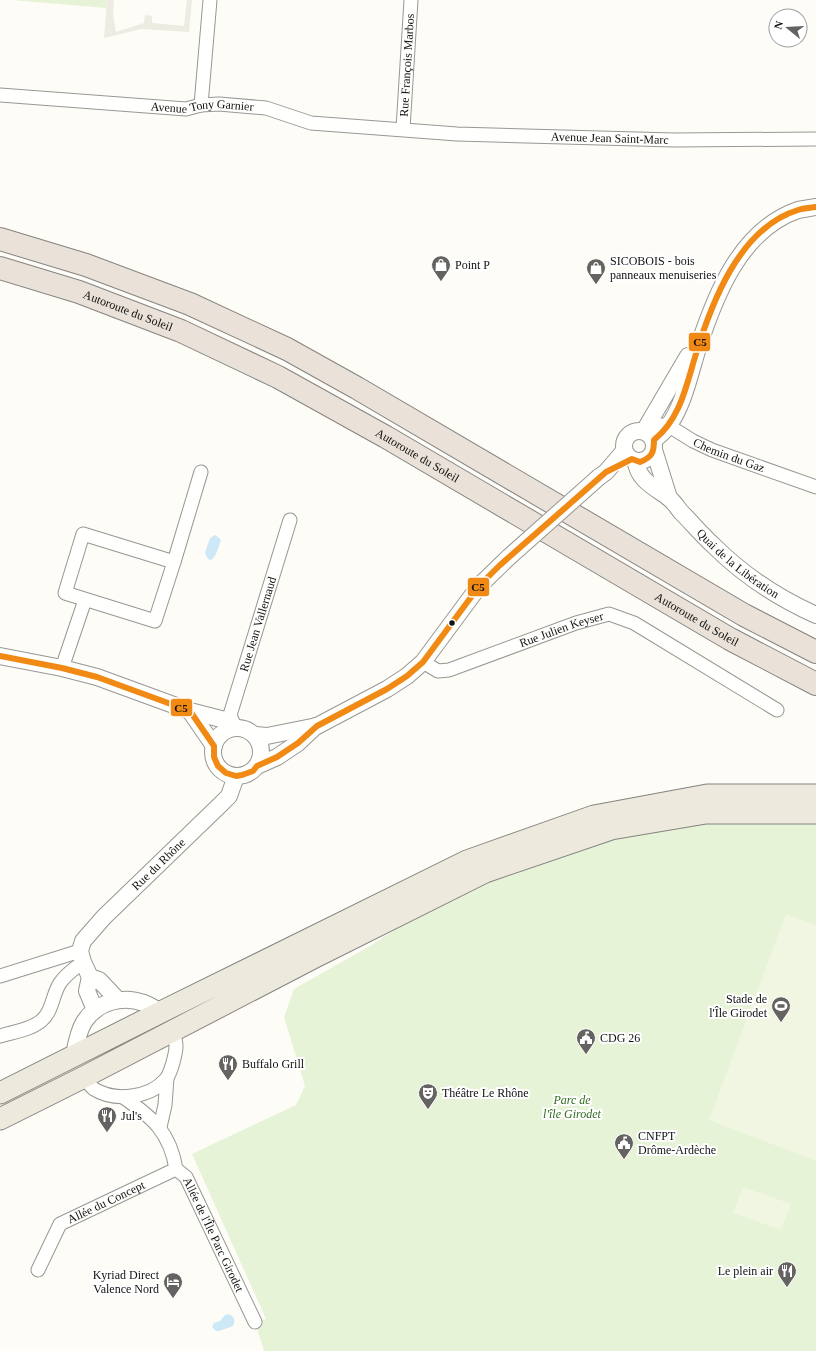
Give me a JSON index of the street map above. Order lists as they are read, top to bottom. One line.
{"streets":{"highway":["Autoroute du Soleil"],"street":["Rue François Marbos","Avenue Tony Garnier","Avenue Jean Saint-Marc","Chemin du Gaz","Quai de la Libération","Rue Jean Vallernaud","Rue Julien Keyser","Rue du Rhône","Allée du Concept","Allée de l'Île Parc Girodet"]},"crossings":[["Rue François Marbos","Avenue Tony Garnier"],["Rue François Marbos","Avenue Jean Saint-Marc"],["Avenue Tony Garnier","Avenue Jean Saint-Marc"],["Rue Jean Vallernaud","Rue du Rhône"],["Allée du Concept","Allée de l'Île Parc Girodet"]],"parks":["Parc de l'île Girodet"],"places":{"shop":["Point P","SICOBOIS - bois panneaux menuiseries"],"sports":["Stade de l'Île Girodet"],"public building":["CDG 26","CNFPT Drôme-Ardèche"],"restaurant":["Buffalo Grill","Jul's","Le plein air"],"theatre":["Théâtre Le Rhône"],"hotel":["Kyriad Direct Valence Nord"]},"lines":["transit line C5"],"north":"left"}
